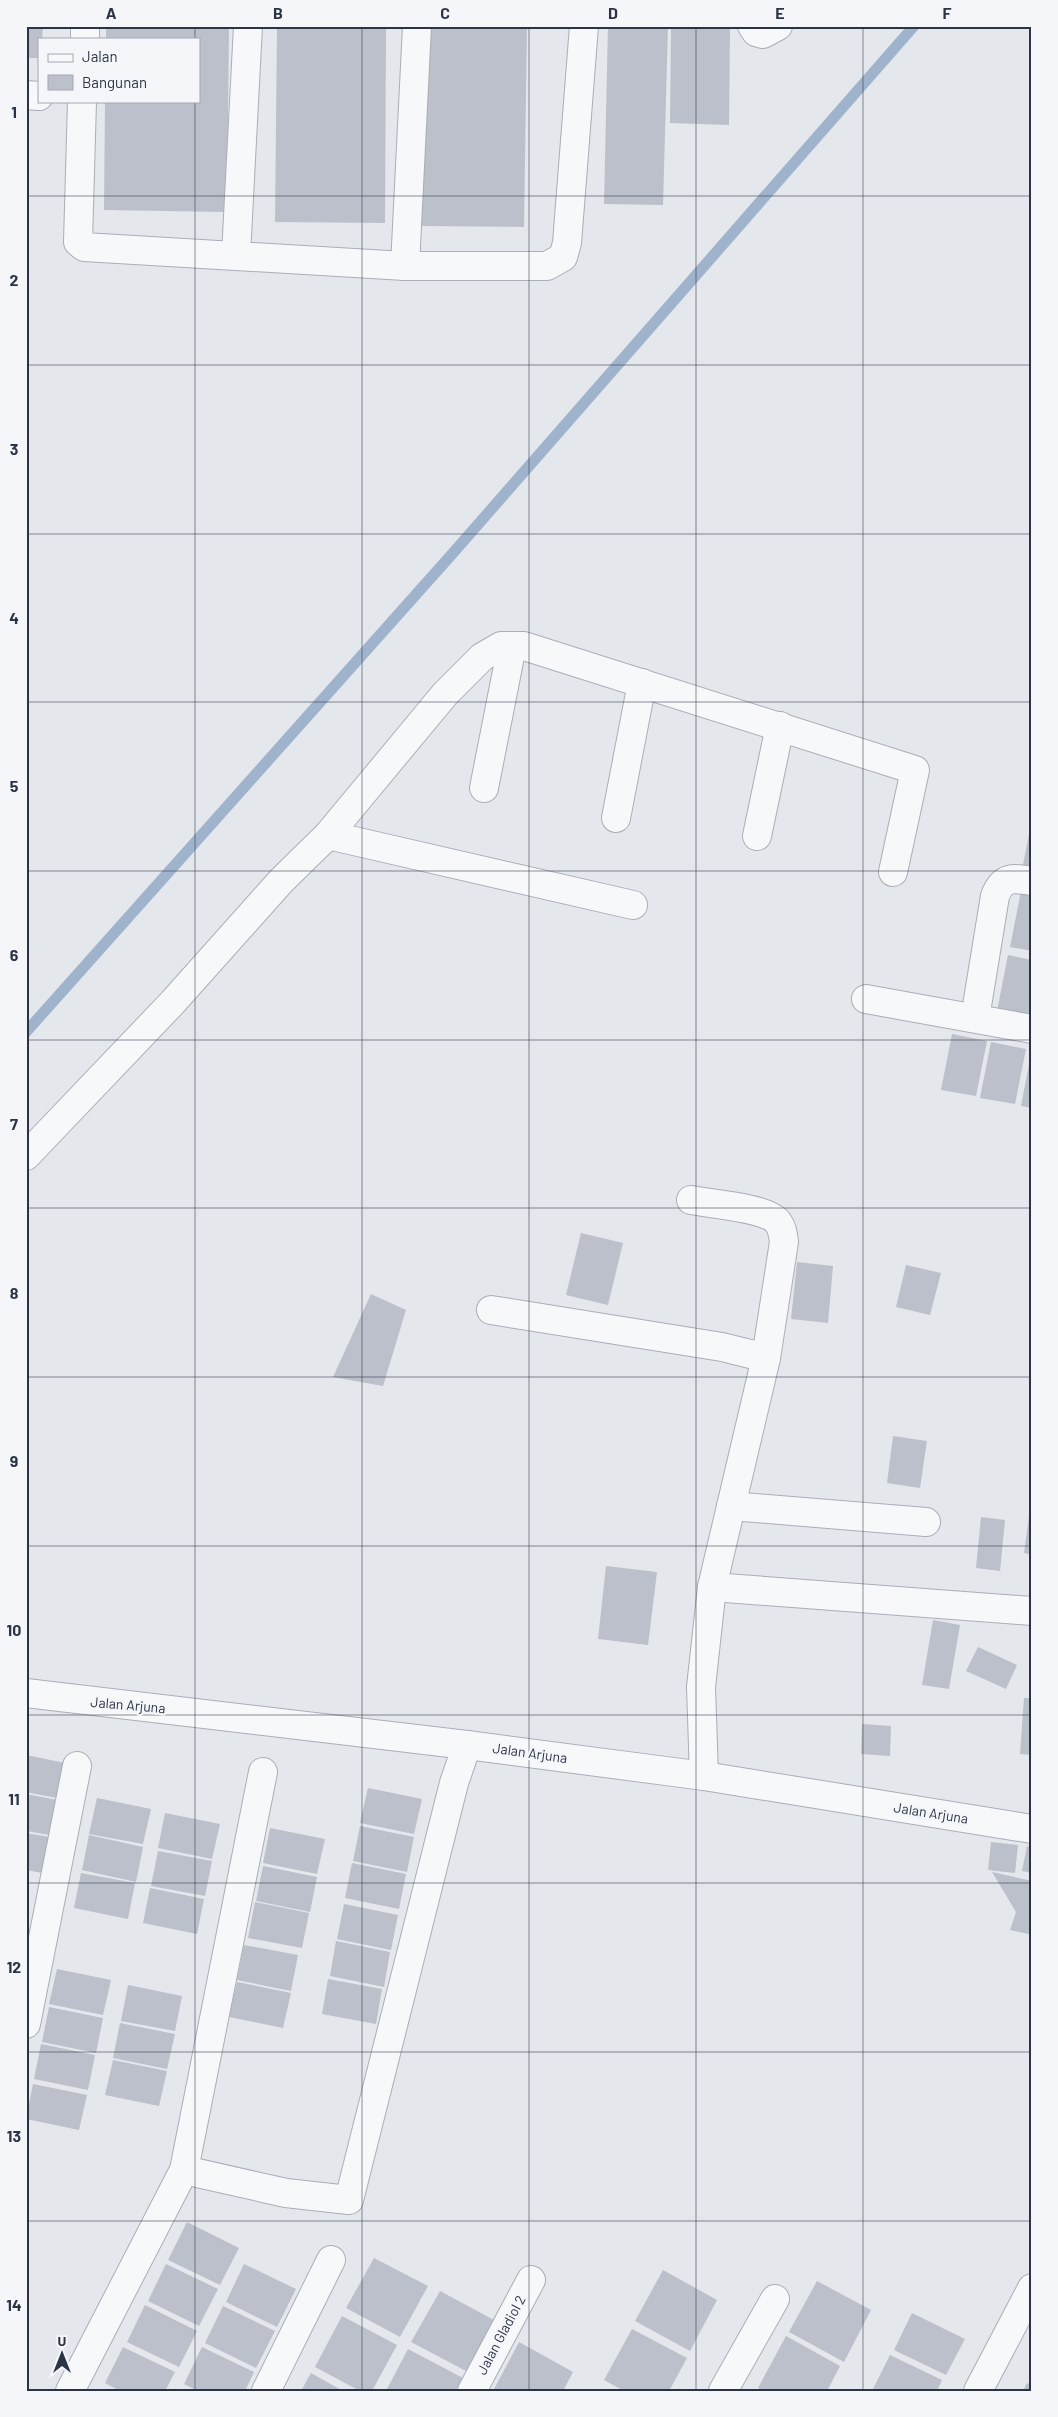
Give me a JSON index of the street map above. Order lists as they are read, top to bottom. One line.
{"streets":{"street":["Jalan Arjuna","Jalan Gladiol 2"]},"legend":["Jalan","Bangunan"],"north":"top","grid":{"columns":["A","B","C","D","E","F"],"rows":["1","2","3","4","5","6","7","8","9","10","11","12","13","14"]}}
